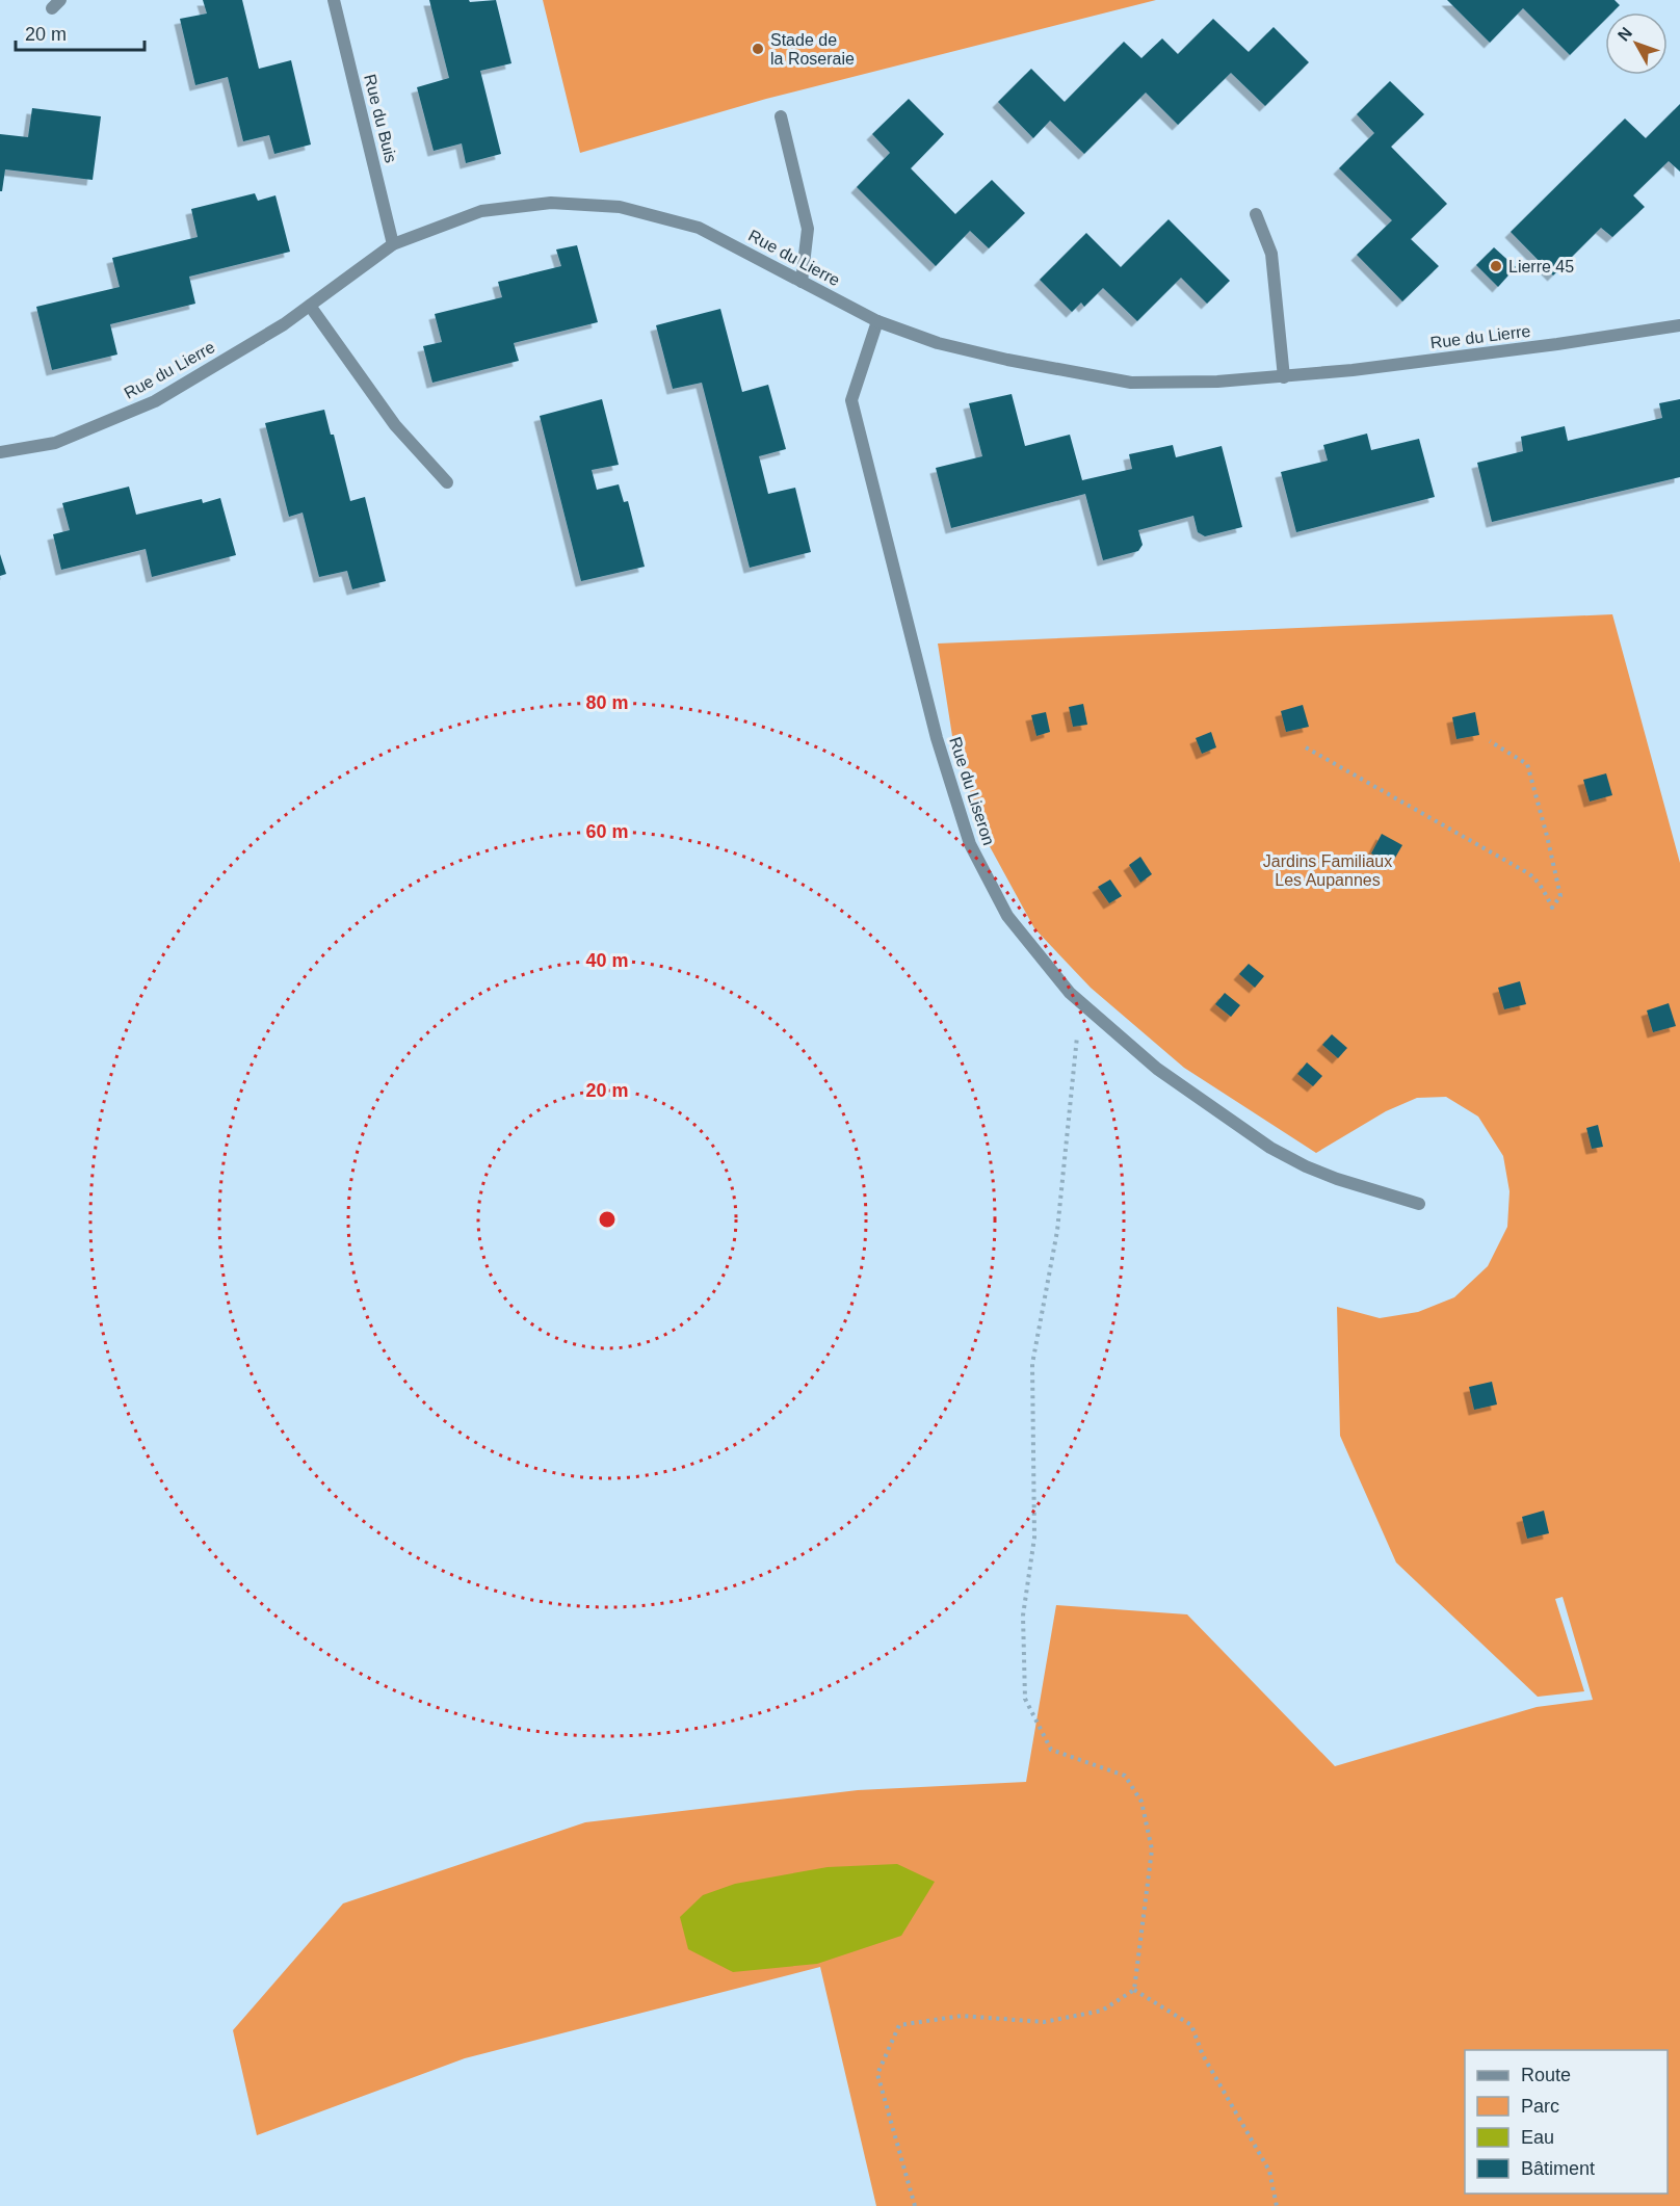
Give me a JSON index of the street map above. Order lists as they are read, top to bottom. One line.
{"streets":{"street":["Rue du Buis","Rue du Lierre","Rue du Liseron"]},"crossings":[["Rue du Buis","Rue du Lierre"],["Rue du Lierre","Rue du Liseron"]],"parks":["Jardins Familiaux Les Aupannes"],"places":["Stade de la Roseraie","Lierre 45"],"legend":["Route","Parc","Eau","Bâtiment"],"scale_bar":"20 m","north":"top left","rings":["80 m","60 m","40 m","20 m"]}
